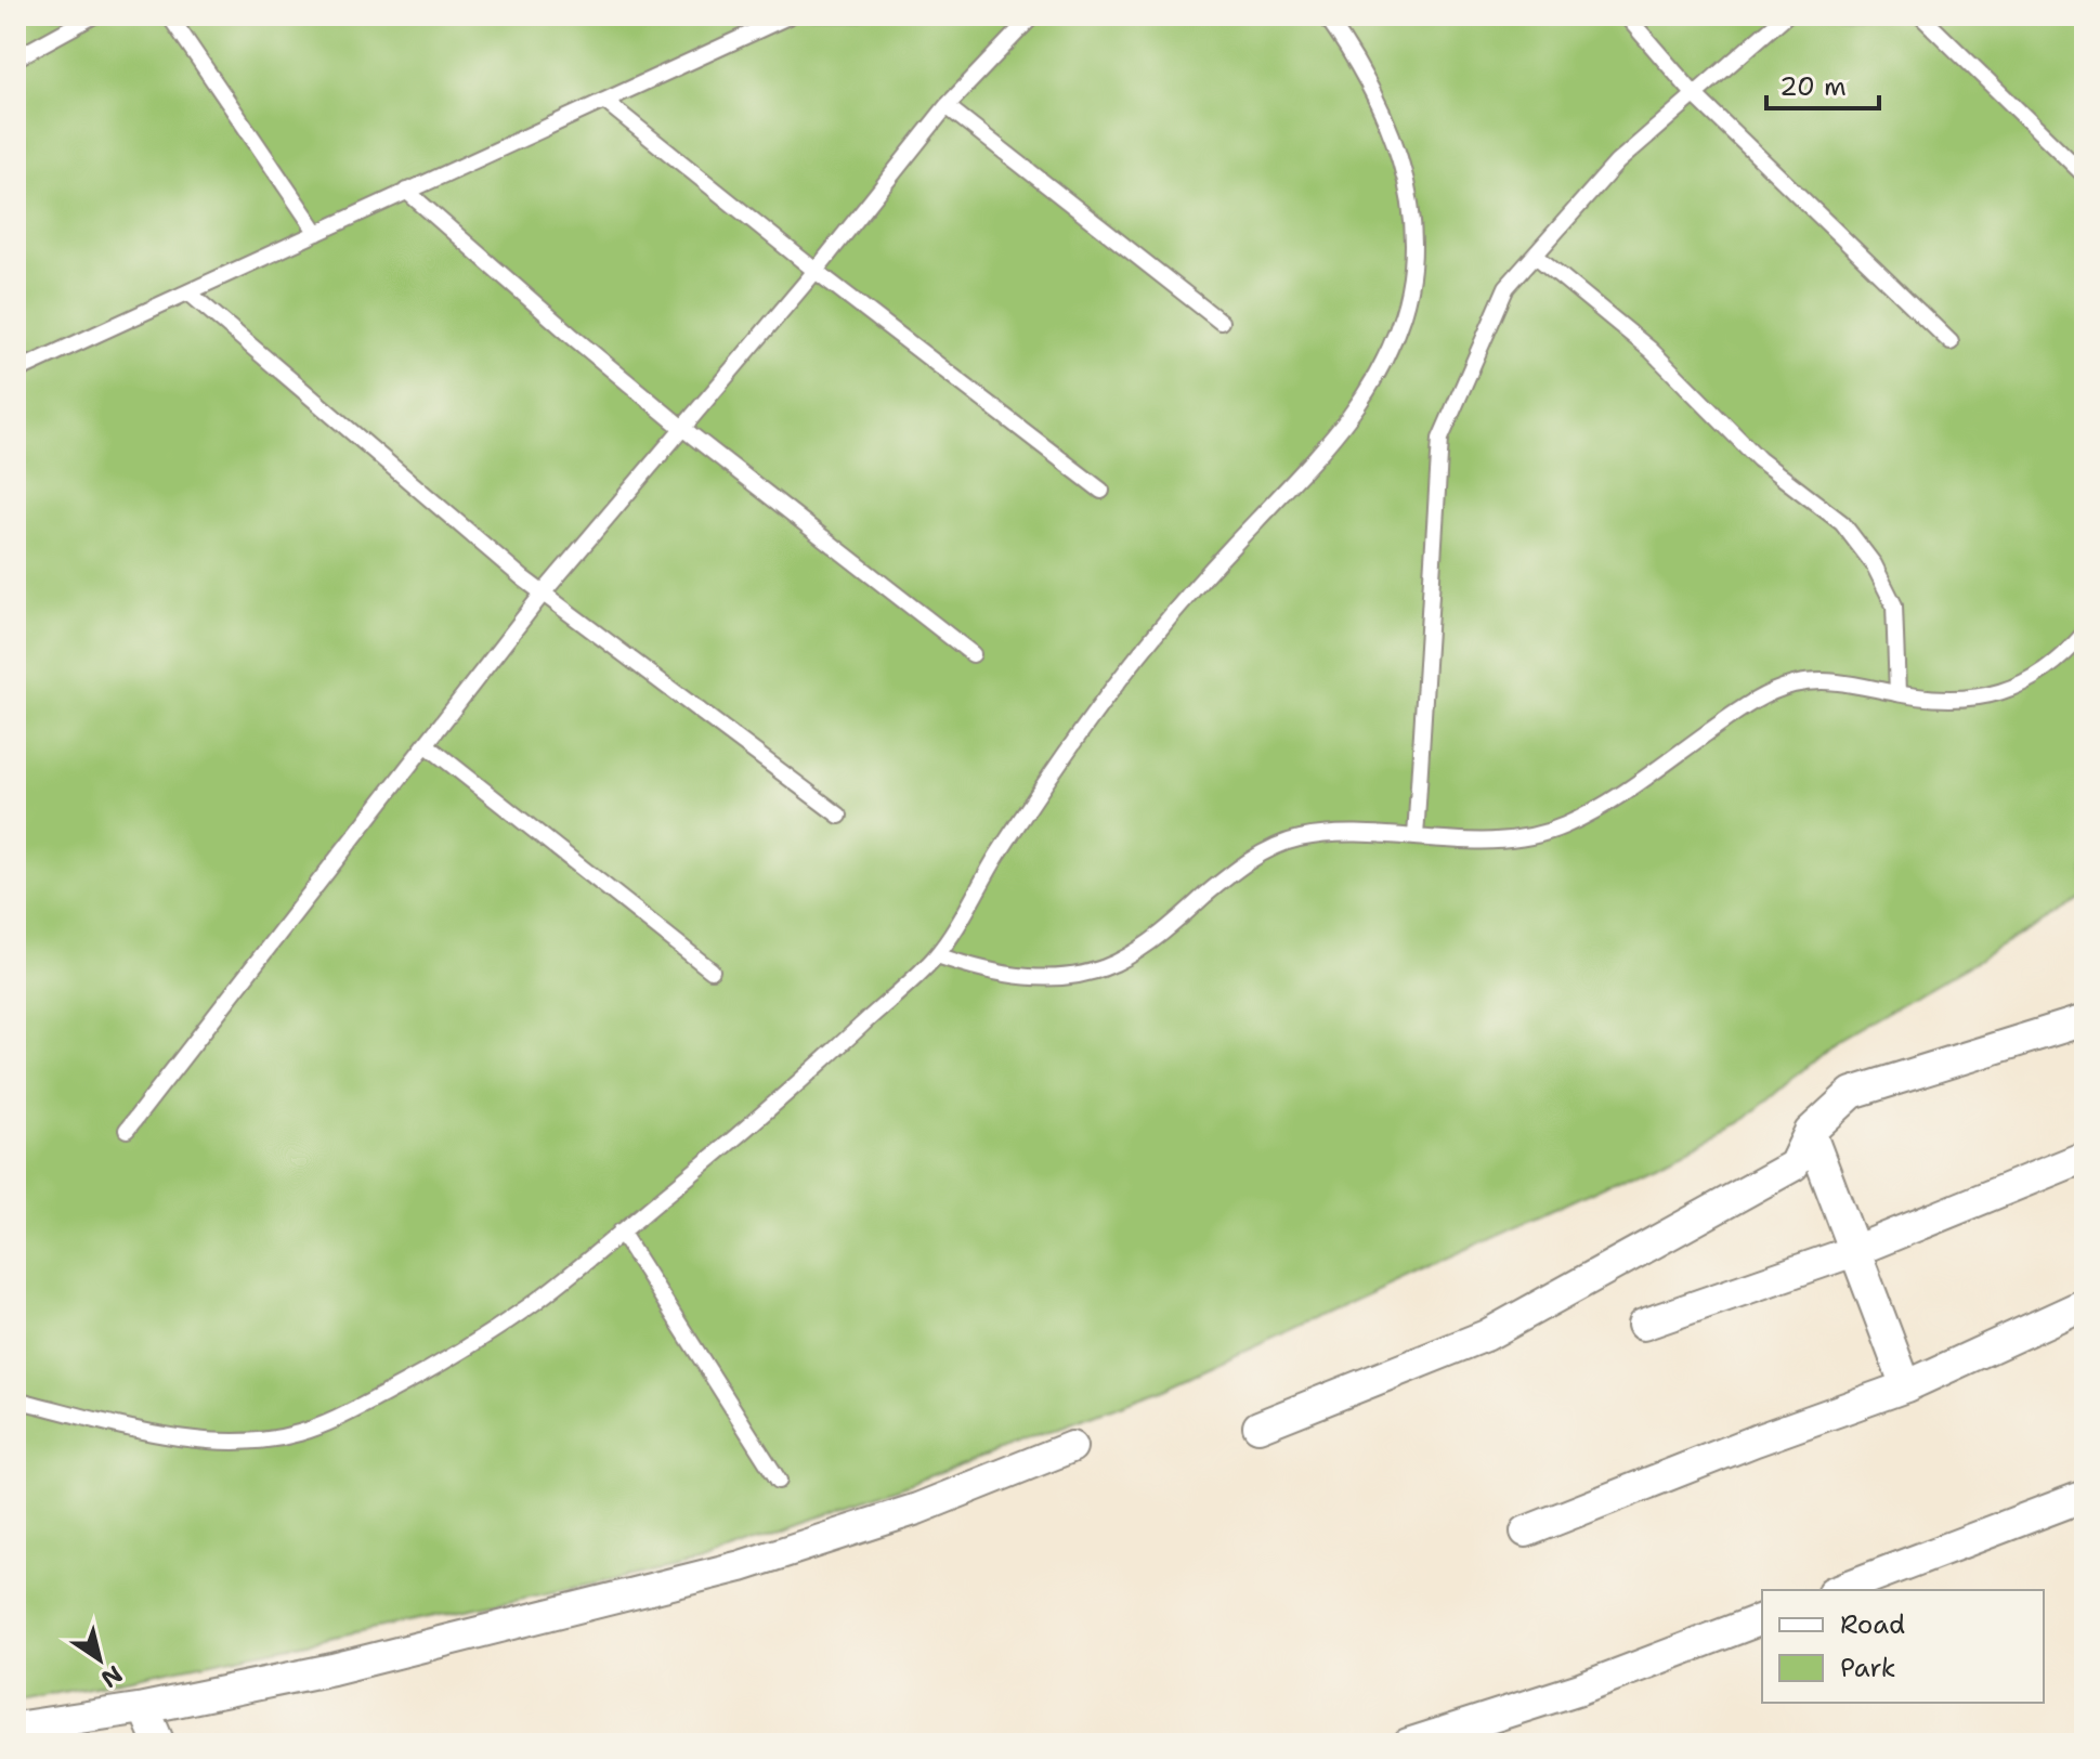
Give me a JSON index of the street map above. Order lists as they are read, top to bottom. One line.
{"legend":["Road","Park"],"scale_bar":"20 m","north":"bottom right"}
